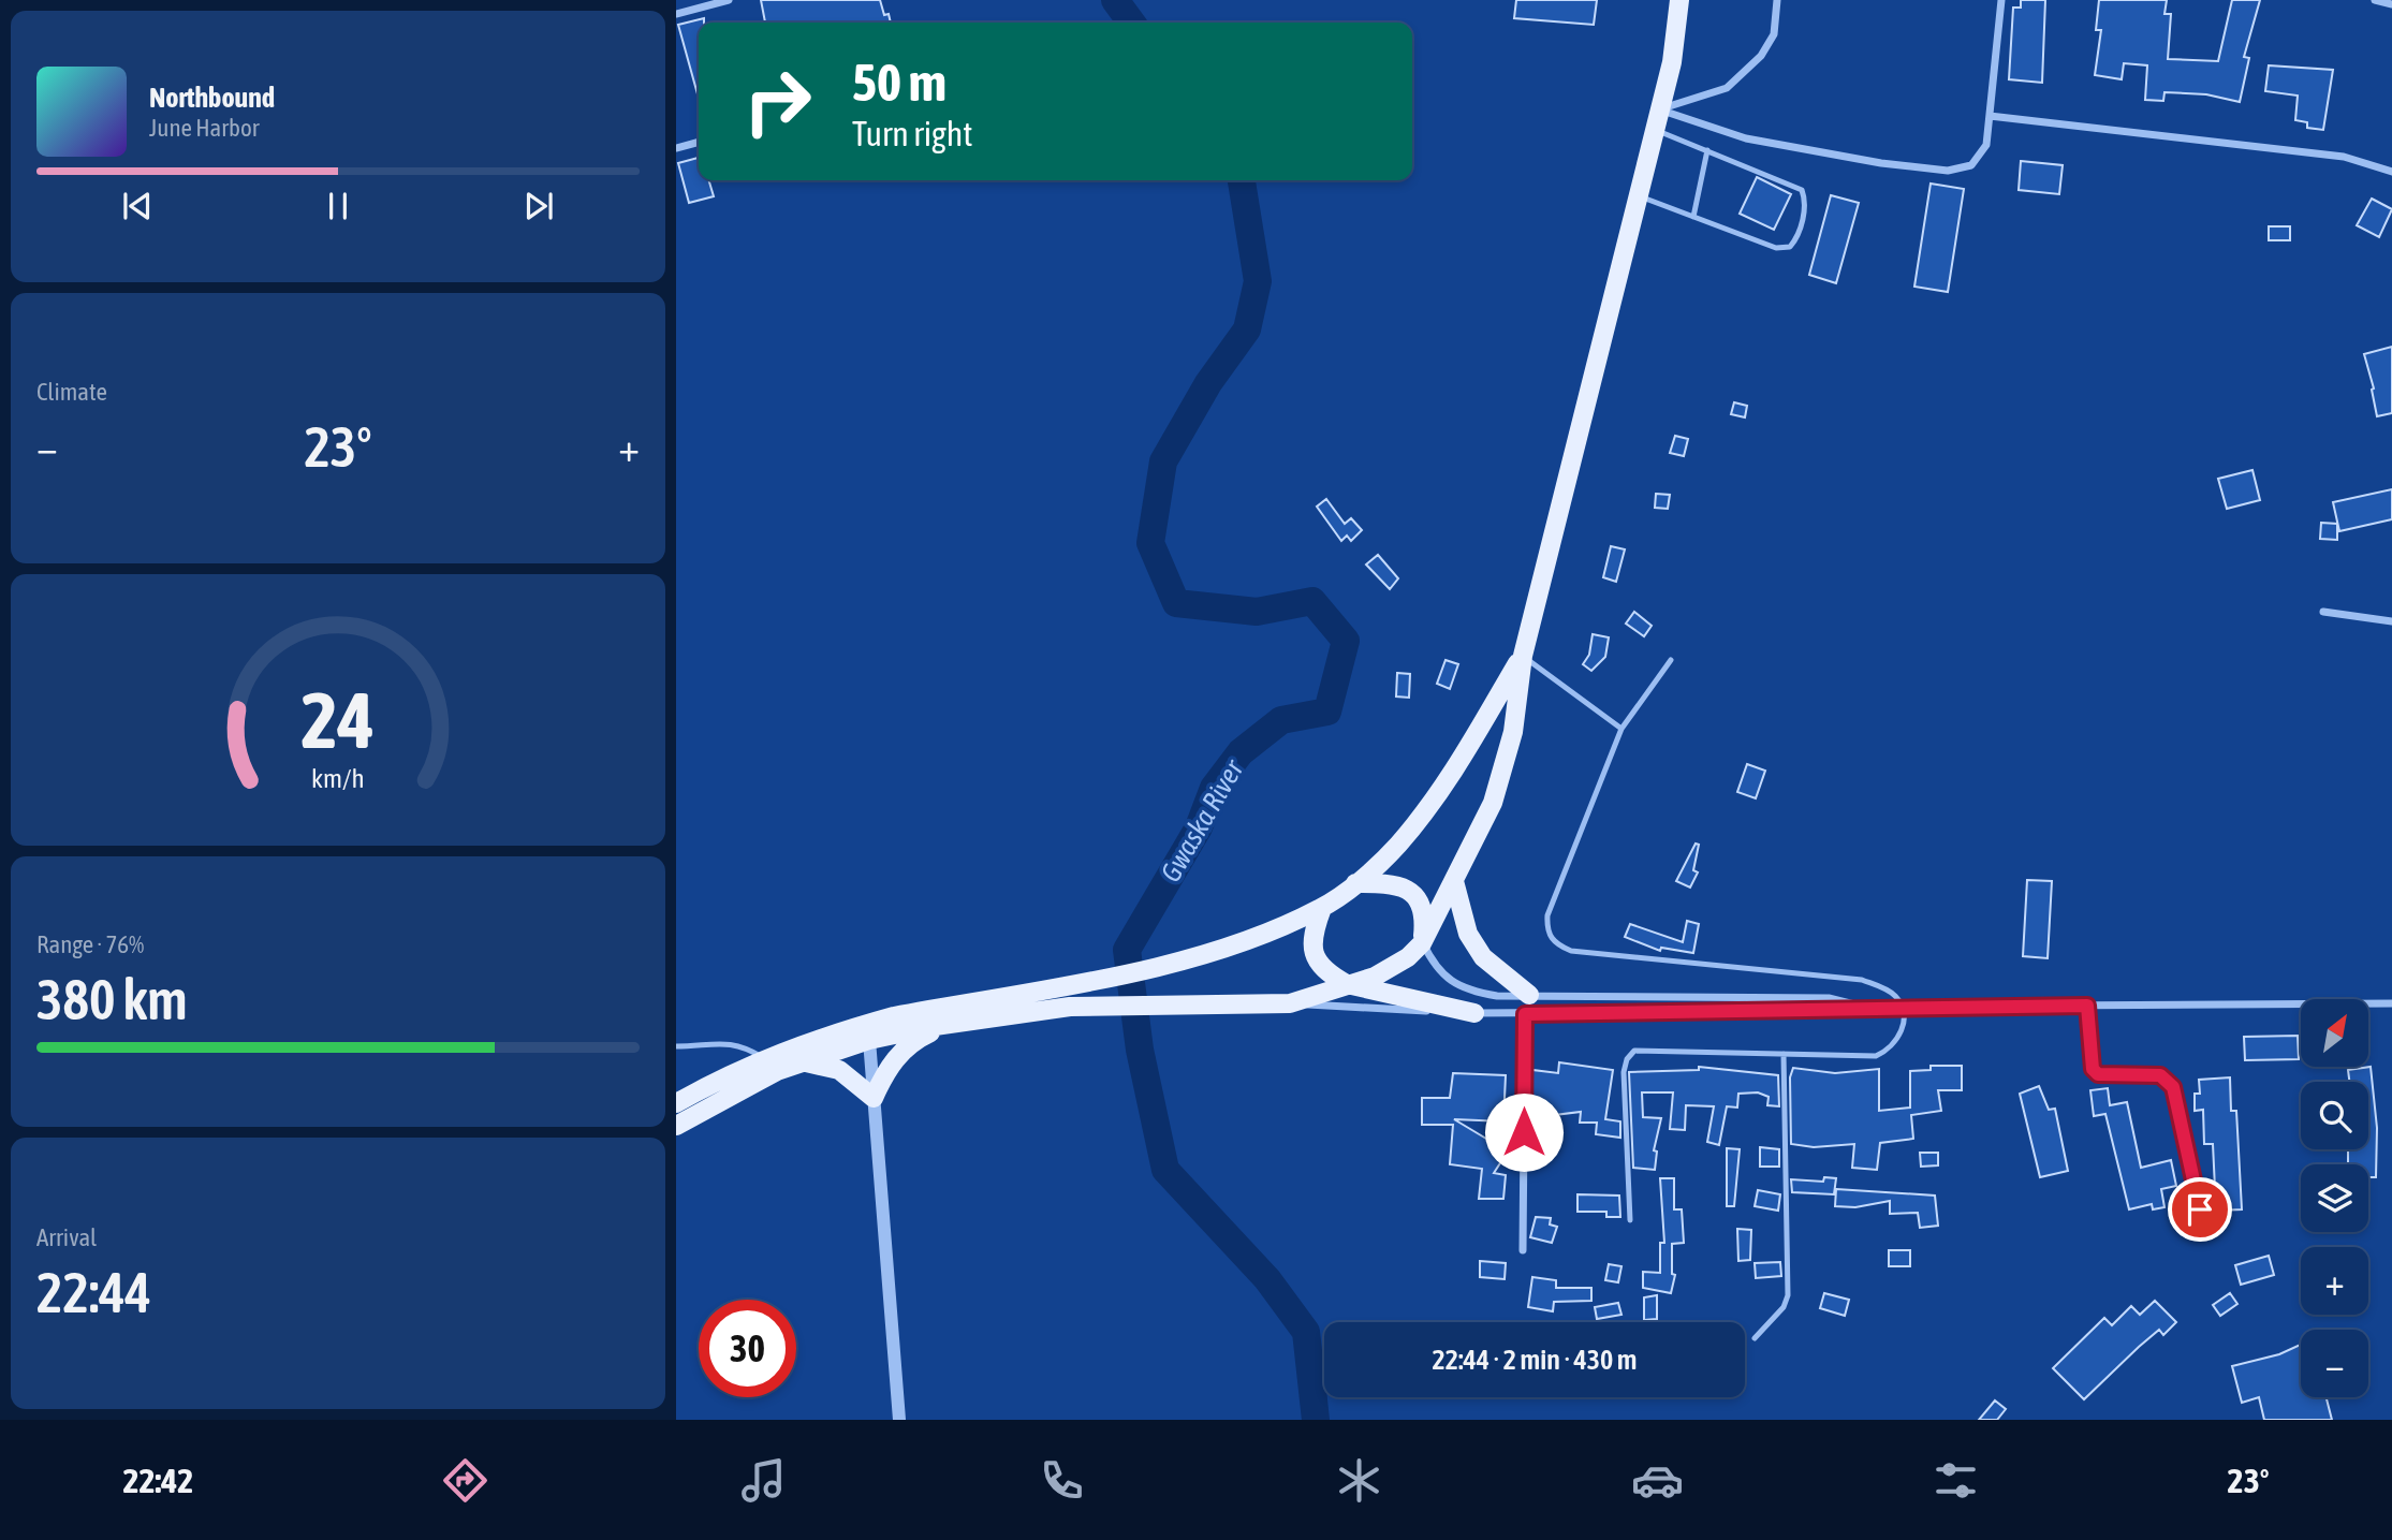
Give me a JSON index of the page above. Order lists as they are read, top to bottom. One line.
{"water":["Gwaska River"],"north":"top right","page":{"turn":["50 m","Turn right"],"song":["Northbound","June Harbor"],"tile":["Climate",["Range · 76%","380 km"],["Arrival","22:44"]],"heat":["−","23°","+"],"map_buttons":["+","−"],"limit":"30","trip":"22:44 · 2 min · 430 m","tabs":["22:42","23°"],"gauge":["24","km/h"]}}
